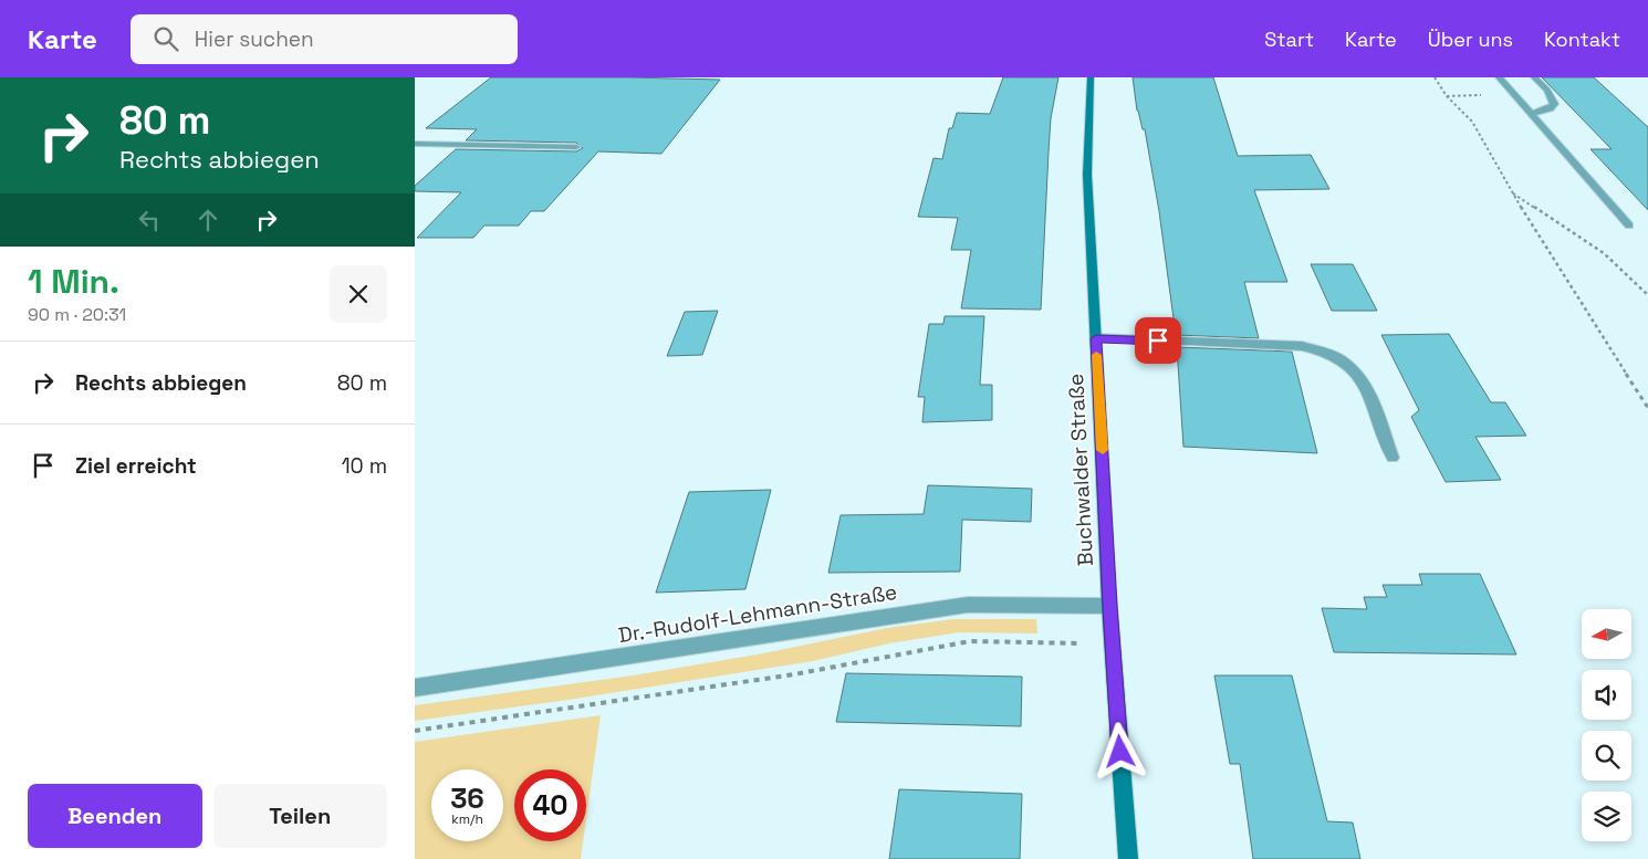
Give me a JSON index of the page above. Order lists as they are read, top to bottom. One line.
{"streets":{"street":["Buchwalder Straße","Dr.-Rudolf-Lehmann-Straße"]},"crossings":[["Buchwalder Straße","Dr.-Rudolf-Lehmann-Straße"]],"north":"left","page":{"header":"Karte","search":"Hier suchen","nav":["Start","Karte","Über uns","Kontakt"],"turn":["80 m","Rechts abbiegen"],"heading":["1 Min.","90 m · 20:31"],"list":[{"name":"Rechts abbiegen","value":"80 m"},{"name":"Ziel erreicht","value":"10 m"}],"speed":"36 km/h","limit":"40","buttons":["Beenden","Teilen"]}}
